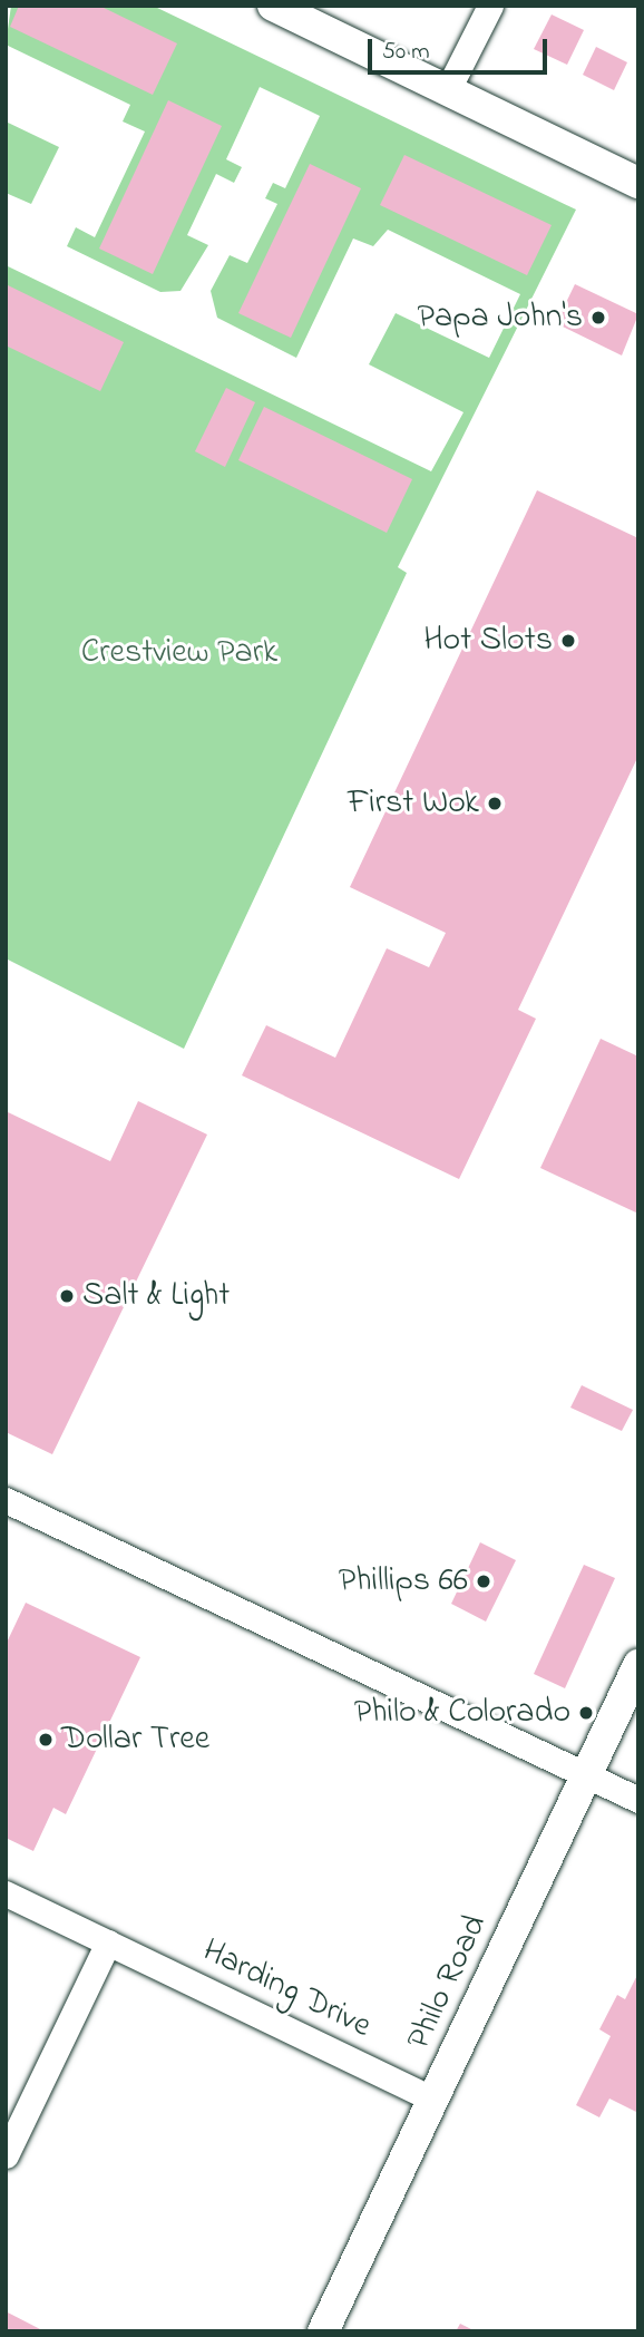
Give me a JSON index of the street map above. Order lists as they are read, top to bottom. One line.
{"streets":{"main road":["Philo Road"],"street":["Harding Drive"]},"crossings":[["Philo Road","Harding Drive"]],"parks":["Crestview Park"],"places":["Papa John's","Hot Slots","First Wok","Salt & Light","Phillips 66","Philo & Colorado","Dollar Tree"],"scale_bar":"50 m"}
